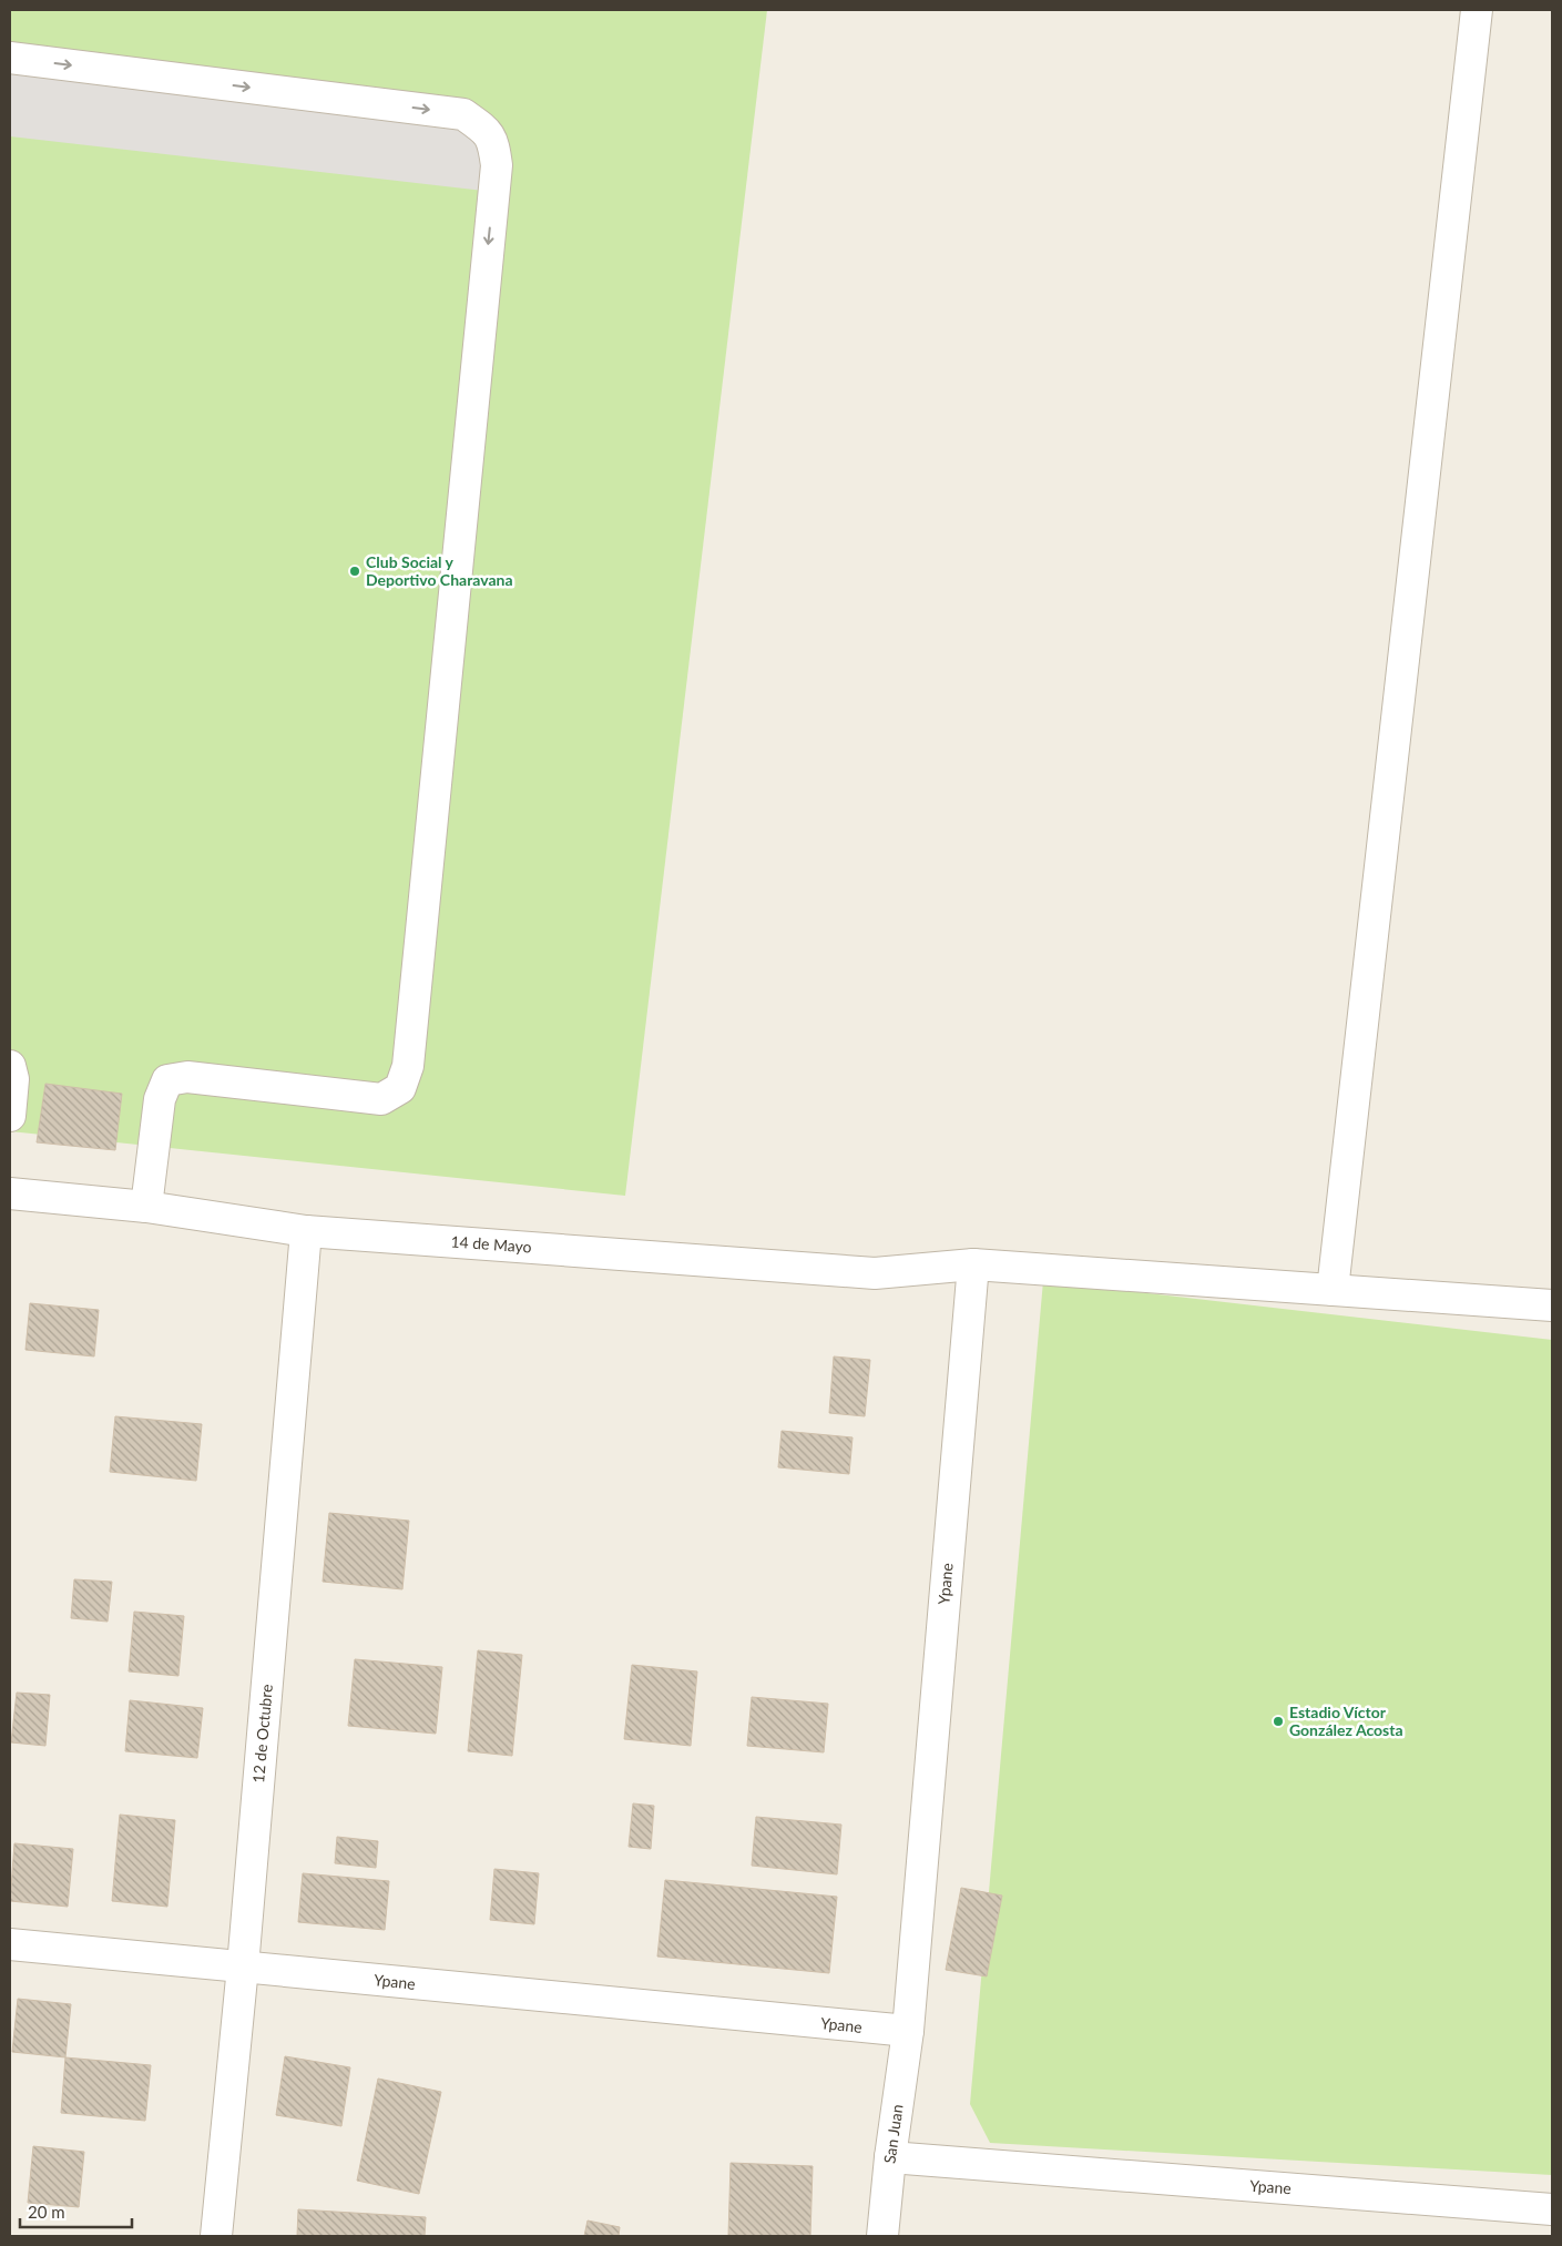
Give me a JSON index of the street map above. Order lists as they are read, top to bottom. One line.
{"streets":{"street":["14 de Mayo","Ypane","12 de Octubre","San Juan"]},"crossings":[["14 de Mayo","Ypane"],["14 de Mayo","12 de Octubre"],["Ypane","12 de Octubre"],["Ypane","San Juan"]],"places":["Club Social y Deportivo Charavana","Estadio Víctor González Acosta"],"scale_bar":"20 m"}
